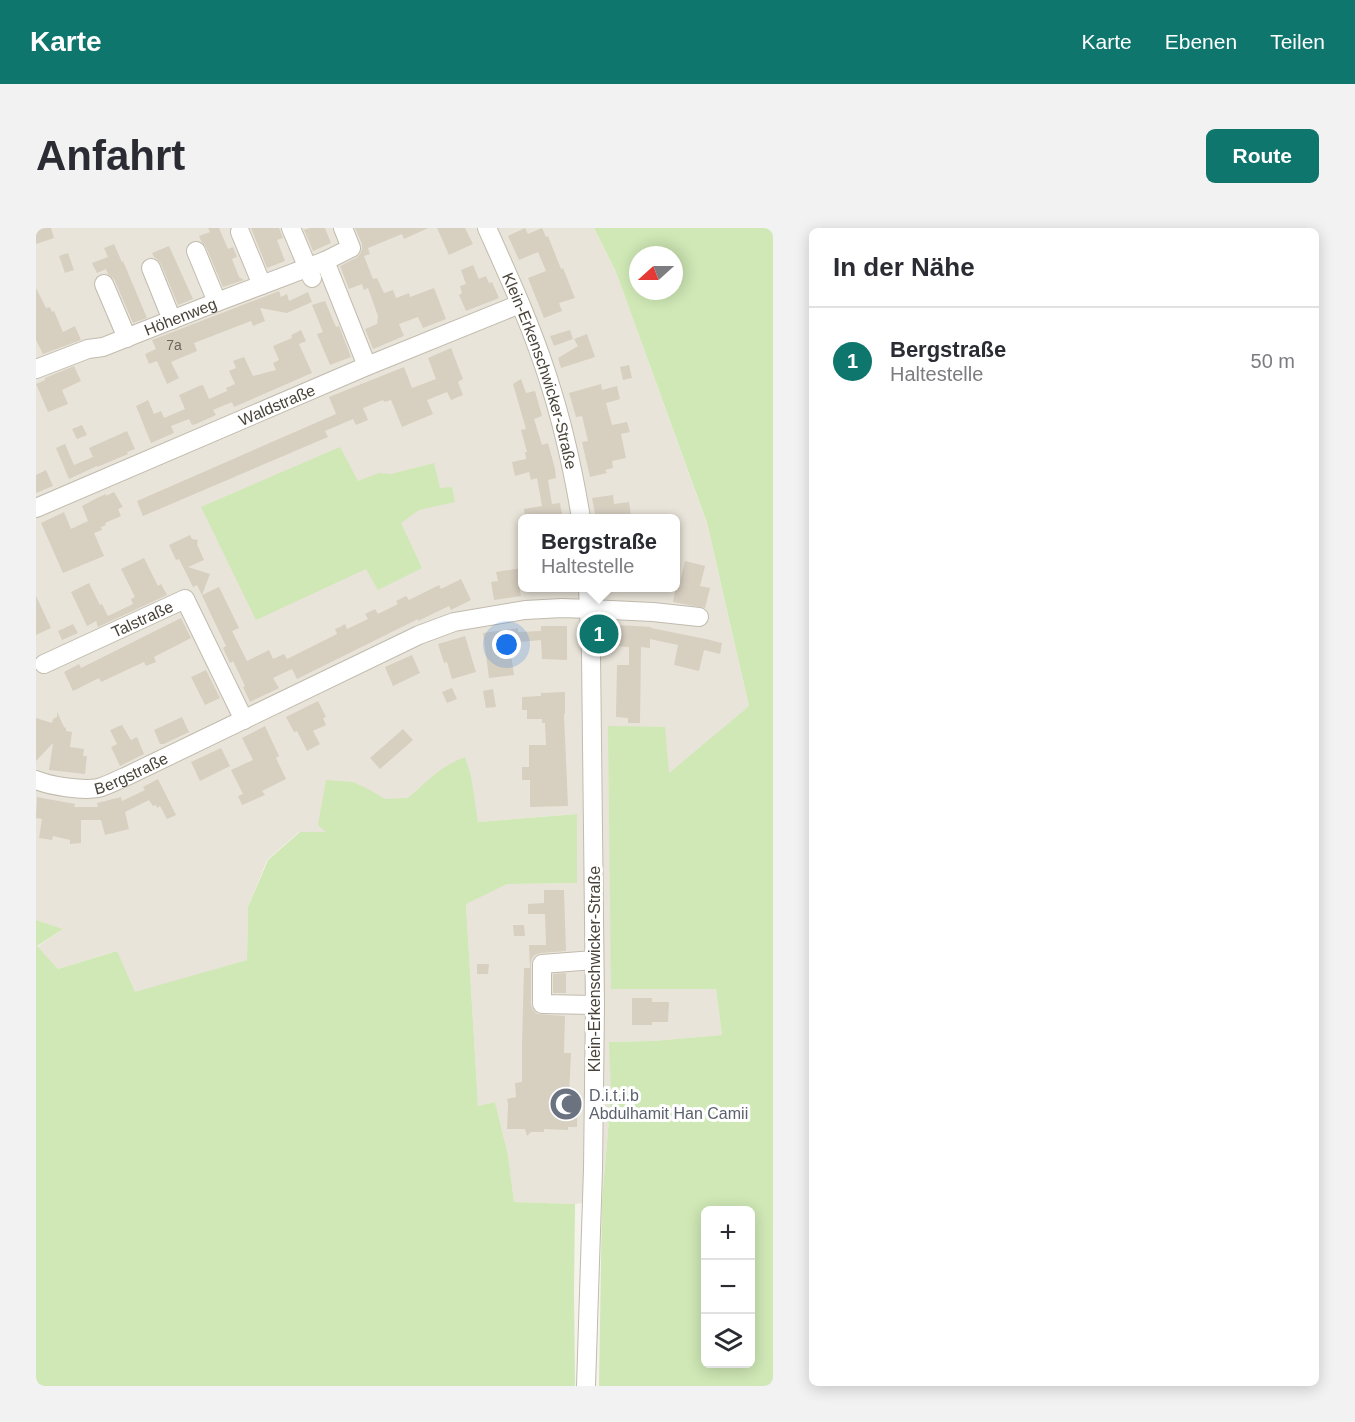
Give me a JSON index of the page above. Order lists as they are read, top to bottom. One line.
{"streets":{"street":["Höhenweg","Klein-Erkenschwicker-Straße","Waldstraße","Talstraße","Bergstraße"]},"crossings":[["Klein-Erkenschwicker-Straße","Waldstraße"],["Klein-Erkenschwicker-Straße","Bergstraße"],["Talstraße","Bergstraße"]],"places":{"mosque":["D.i.t.i.b Abdulhamit Han Camii"]},"house_numbers":["7a"],"north":"left","page":{"header":"Karte","nav":["Karte","Ebenen","Teilen"],"buttons":"Route","title":"Anfahrt","heading":"In der Nähe","list":[{"mark":"1","name":"Bergstraße","note":"Haltestelle","value":"50 m"}],"popup":["Bergstraße","Haltestelle"],"pins":"1","map_buttons":["+","−"]}}
